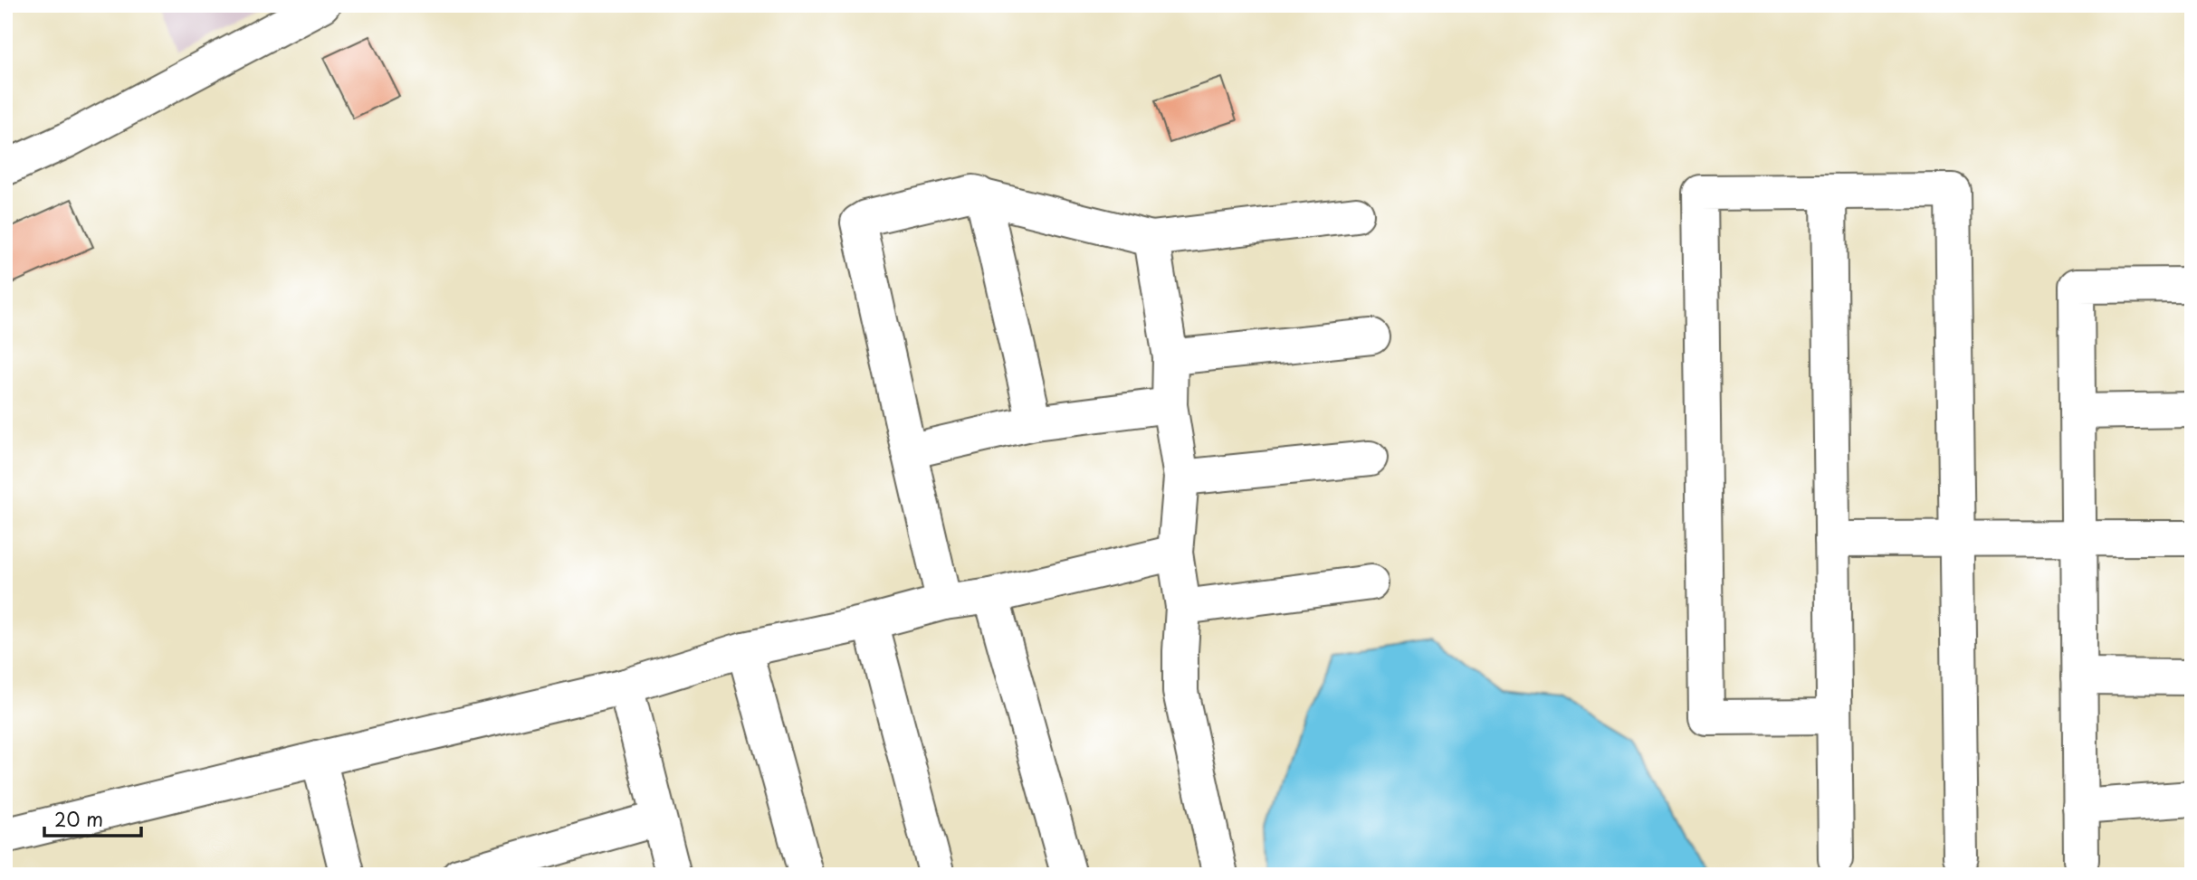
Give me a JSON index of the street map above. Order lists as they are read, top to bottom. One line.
{"scale_bar":"20 m"}
